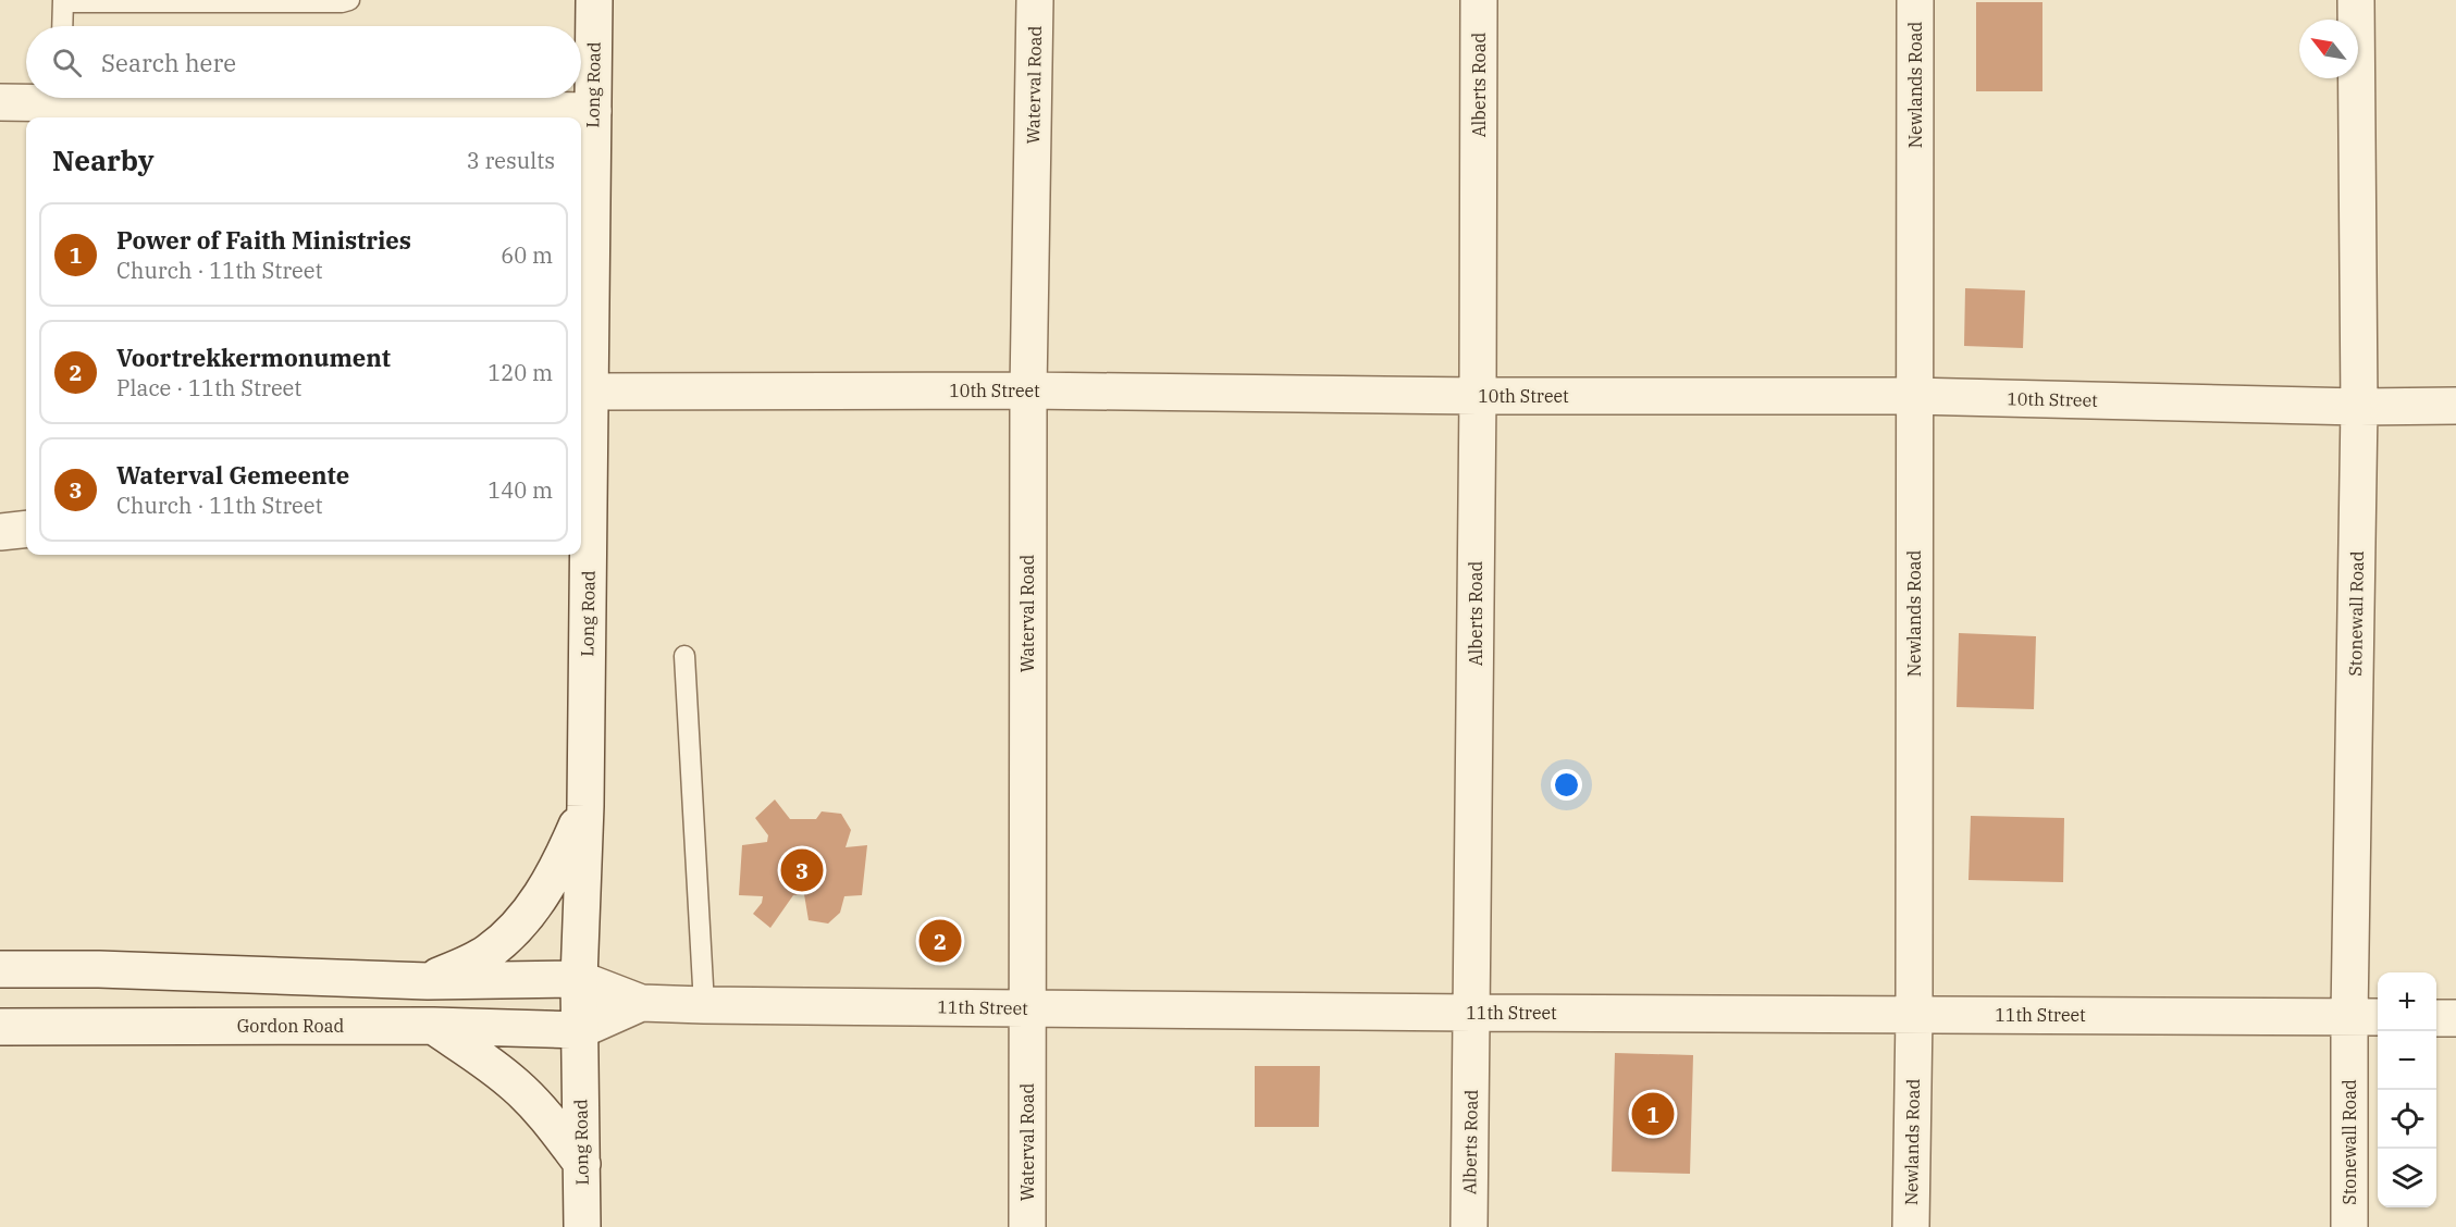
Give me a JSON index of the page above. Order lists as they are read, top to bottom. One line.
{"streets":{"street":["Long Road","Waterval Road","Alberts Road","Newlands Road","10th Street","Stonewall Road","11th Street","Gordon Road"]},"crossings":[["Long Road","10th Street"],["Long Road","11th Street"],["Long Road","Gordon Road"],["Waterval Road","10th Street"],["Waterval Road","11th Street"],["Alberts Road","10th Street"],["Alberts Road","11th Street"],["Newlands Road","10th Street"],["Newlands Road","11th Street"],["10th Street","Stonewall Road"],["Stonewall Road","11th Street"],["11th Street","Gordon Road"]],"north":"top left","page":{"search":"Search here","heading":["Nearby","3 results"],"list":[{"mark":"1","name":"Power of Faith Ministries","note":"Church · 11th Street","value":"60 m"},{"mark":"2","name":"Voortrekkermonument","note":"Place · 11th Street","value":"120 m"},{"mark":"3","name":"Waterval Gemeente","note":"Church · 11th Street","value":"140 m"}],"pins":["3","2","1"],"map_buttons":["+","−"]}}
